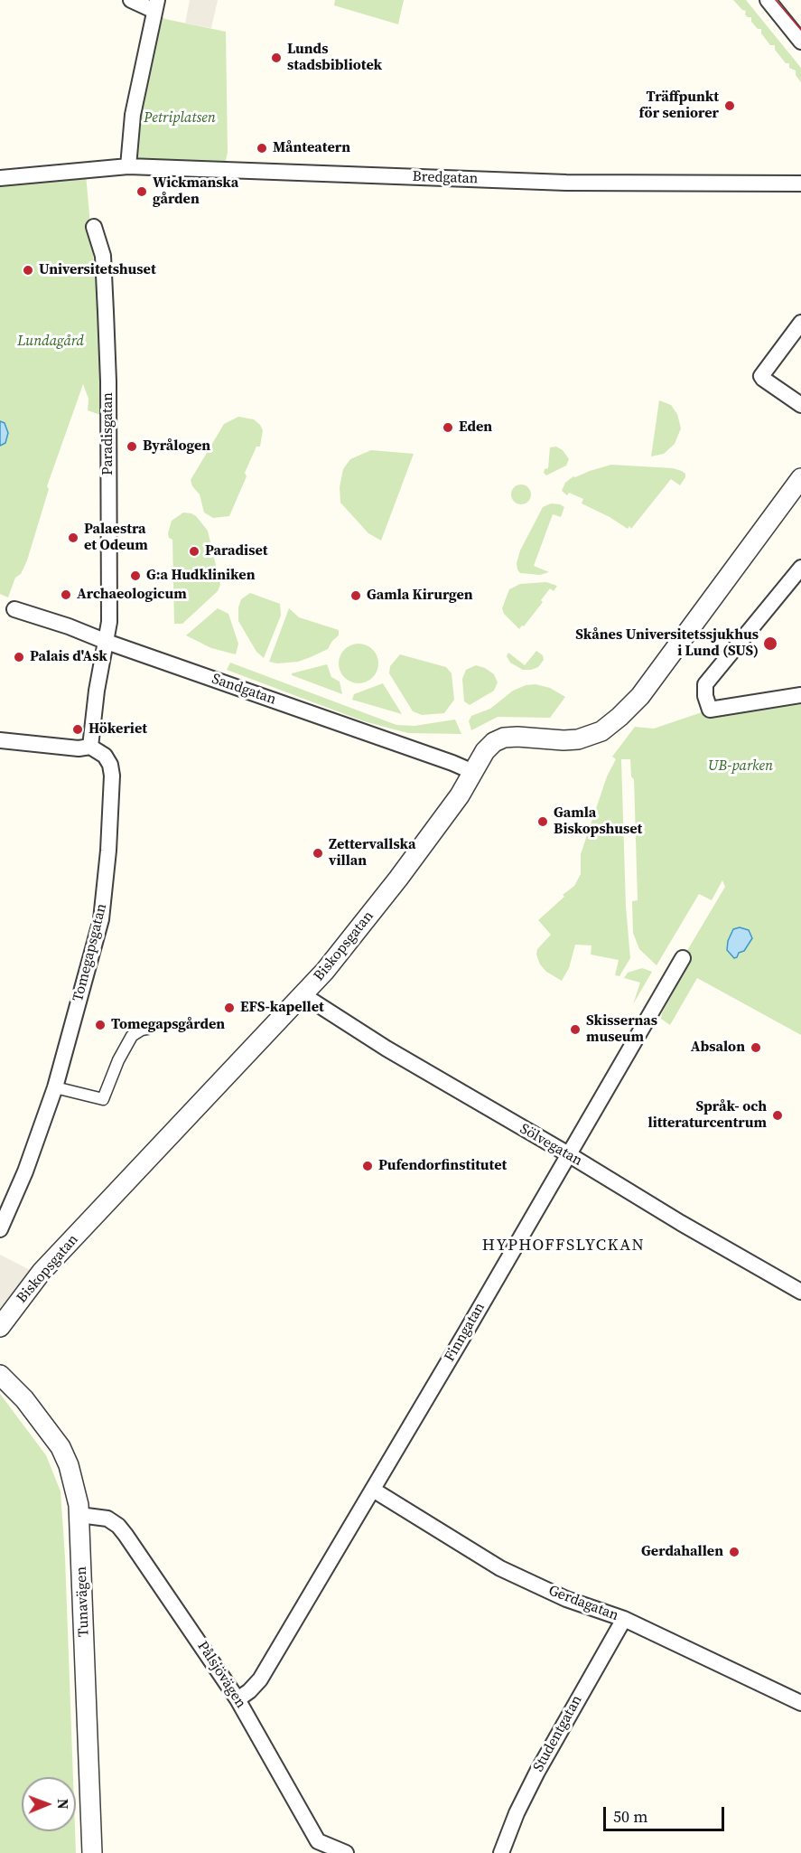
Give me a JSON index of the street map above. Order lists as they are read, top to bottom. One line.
{"streets":{"street":["Bredgatan","Paradisgatan","Sandgatan","Biskopsgatan","Tomegapsgatan","Sölvegatan","Finngatan","Tunavägen","Gerdagatan","Pålsjövägen","Studentgatan"]},"crossings":[["Paradisgatan","Sandgatan"],["Sandgatan","Biskopsgatan"],["Biskopsgatan","Sölvegatan"],["Sölvegatan","Finngatan"],["Finngatan","Gerdagatan"],["Finngatan","Pålsjövägen"],["Tunavägen","Pålsjövägen"],["Gerdagatan","Studentgatan"]],"districts":["HYPHOFFSLYCKAN"],"parks":["Petriplatsen","Lundagård","UB-parken"],"places":["Lunds stadsbibliotek","Träffpunkt för seniorer","Månteatern","Wickmanska gården","Universitetshuset","Eden","Byrålogen","Palaestra et Odeum","Paradiset","G:a Hudkliniken","Archaeologicum","Gamla Kirurgen","Skånes Universitetssjukhus i Lund (SUS)","Palais d'Ask","Hökeriet","Gamla Biskopshuset","Zettervallska villan","EFS-kapellet","Tomegapsgården","Skissernas museum","Absalon","Språk- och litteraturcentrum","Pufendorfinstitutet","Gerdahallen"],"scale_bar":"50 m","north":"right"}
